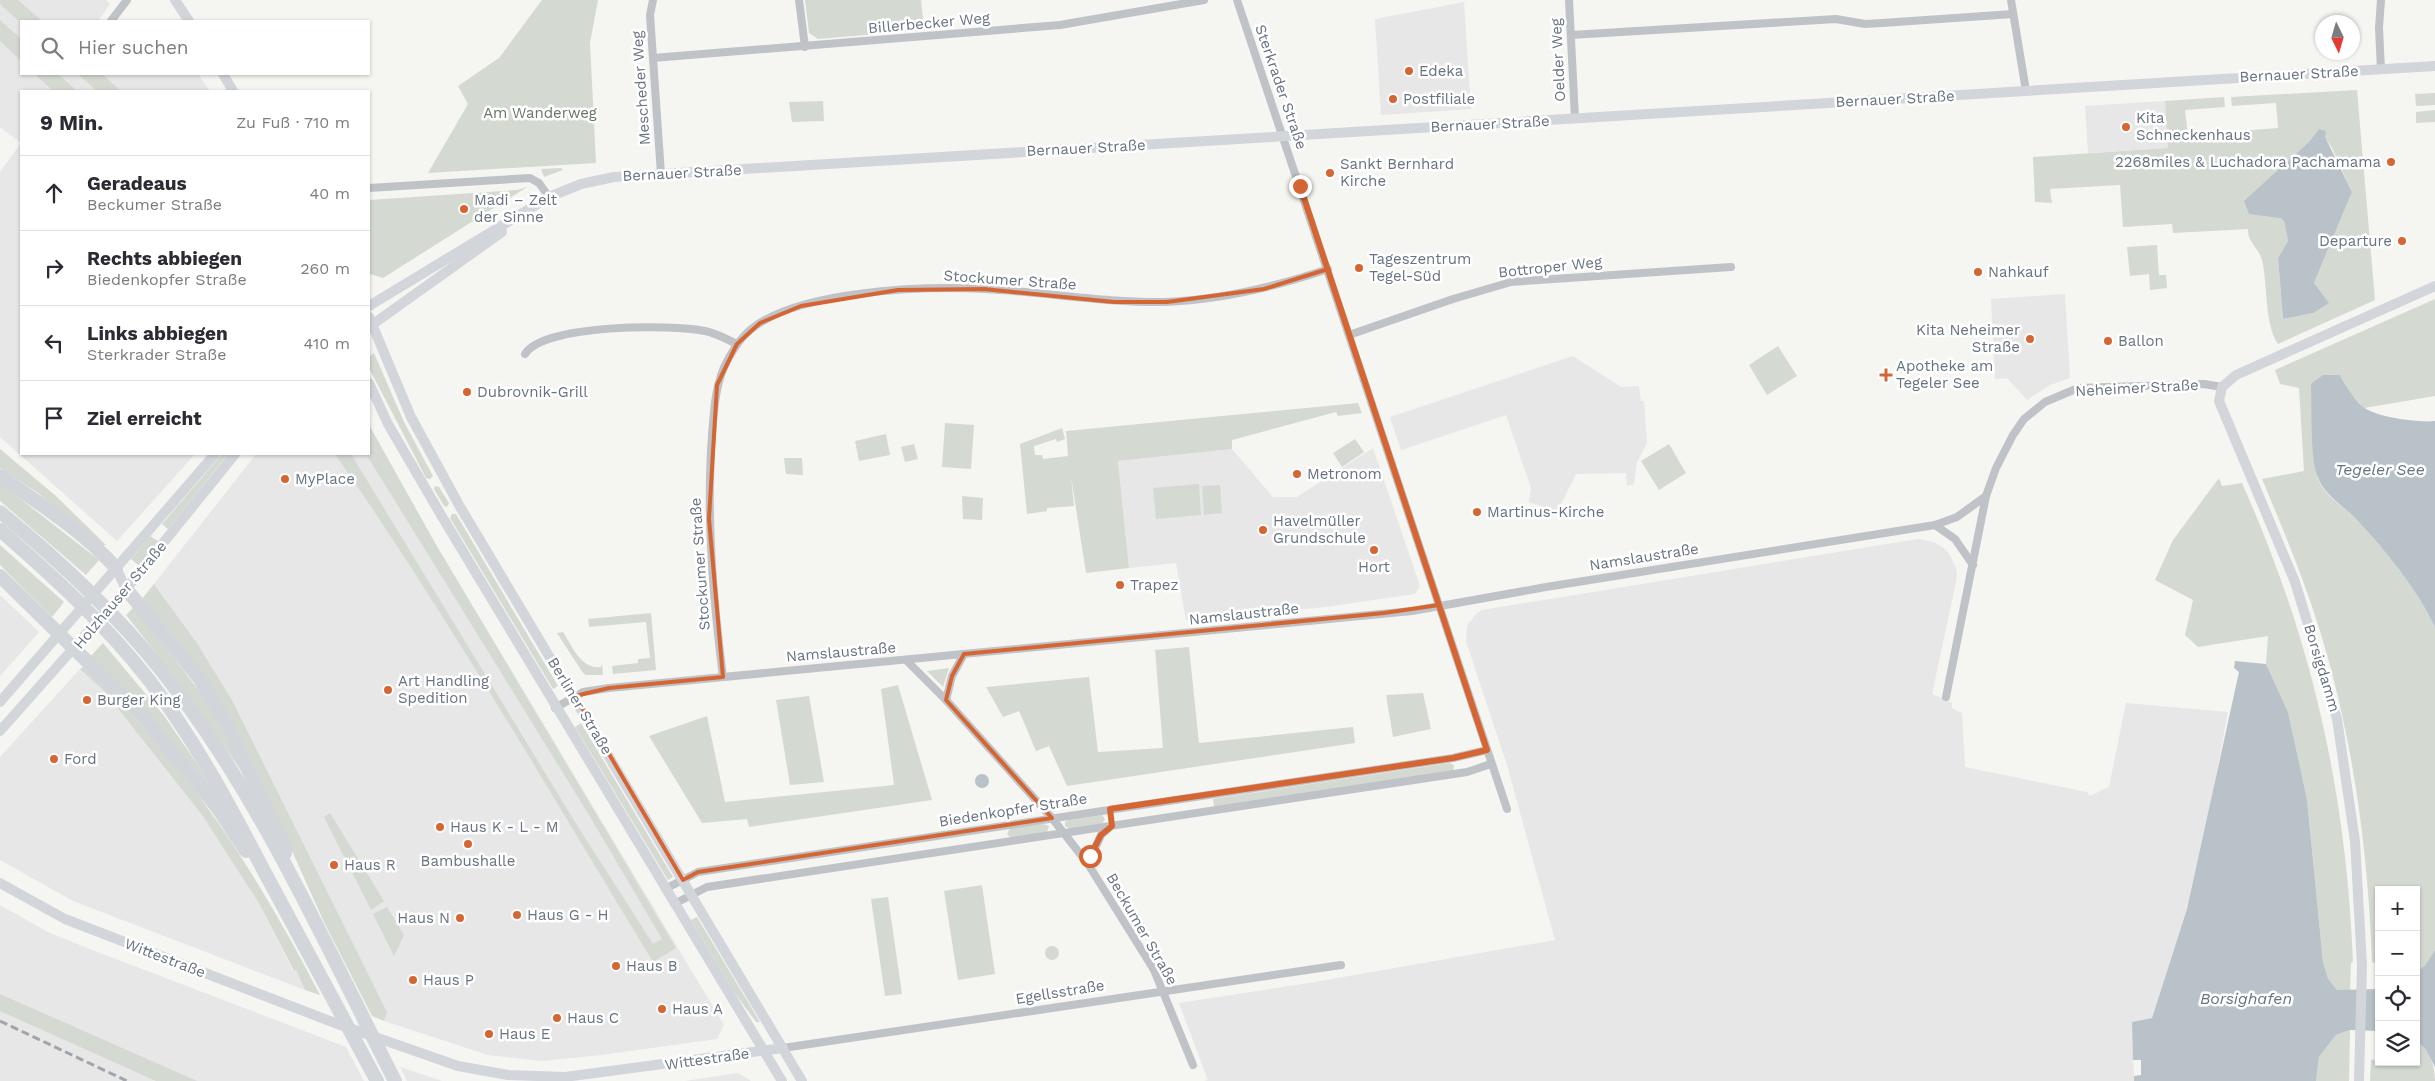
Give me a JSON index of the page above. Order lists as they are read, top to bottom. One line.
{"streets":{"main road":["Bernauer Straße","Holzhauser Straße","Borsigdamm","Berliner Straße","Wittestraße"],"street":["Billerbecker Weg","Oelder Weg","Sterkrader Straße","Mescheder Weg","Bottroper Weg","Stockumer Straße","Neheimer Straße","Namslaustraße","Biedenkopfer Straße","Beckumer Straße","Egellsstraße"]},"crossings":[["Billerbecker Weg","Mescheder Weg"],["Oelder Weg","Bernauer Straße"],["Bernauer Straße","Sterkrader Straße"],["Bernauer Straße","Mescheder Weg"],["Bernauer Straße","Berliner Straße"],["Sterkrader Straße","Bottroper Weg"],["Sterkrader Straße","Stockumer Straße"],["Sterkrader Straße","Namslaustraße"],["Sterkrader Straße","Biedenkopfer Straße"],["Stockumer Straße","Namslaustraße"],["Neheimer Straße","Namslaustraße"],["Neheimer Straße","Borsigdamm"],["Namslaustraße","Berliner Straße"],["Namslaustraße","Beckumer Straße"],["Berliner Straße","Biedenkopfer Straße"],["Berliner Straße","Wittestraße"],["Berliner Straße","Egellsstraße"],["Biedenkopfer Straße","Beckumer Straße"],["Beckumer Straße","Egellsstraße"],["Wittestraße","Egellsstraße"]],"water":["Tegeler See","Borsighafen"],"parks":["Am Wanderweg"],"places":{"other":["Edeka","Postfiliale","Kita Schneckenhaus","2268miles & Luchadora Pachamama","Sankt Bernhard Kirche","Madi – Zelt der Sinne","Departure","Tageszentrum Tegel-Süd","Nahkauf","Kita Neheimer Straße","Ballon","Dubrovnik-Grill","Metronom","MyPlace","Martinus-Kirche","Havelmüller Grundschule","Hort","Trapez","Art Handling Spedition","Burger King","Ford","Haus K - L - M","Bambushalle","Haus R","Haus G - H","Haus N","Haus B","Haus P","Haus A","Haus C","Haus E"],"health":["Apotheke am Tegeler See"]},"north":"bottom","page":{"search":"Hier suchen","heading":["9 Min.","Zu Fuß · 710 m"],"list":[["Geradeaus","Beckumer Straße","40 m"],["Rechts abbiegen","Biedenkopfer Straße","260 m"],["Links abbiegen","Sterkrader Straße","410 m"],"Ziel erreicht"],"map_buttons":["+","−"]}}
